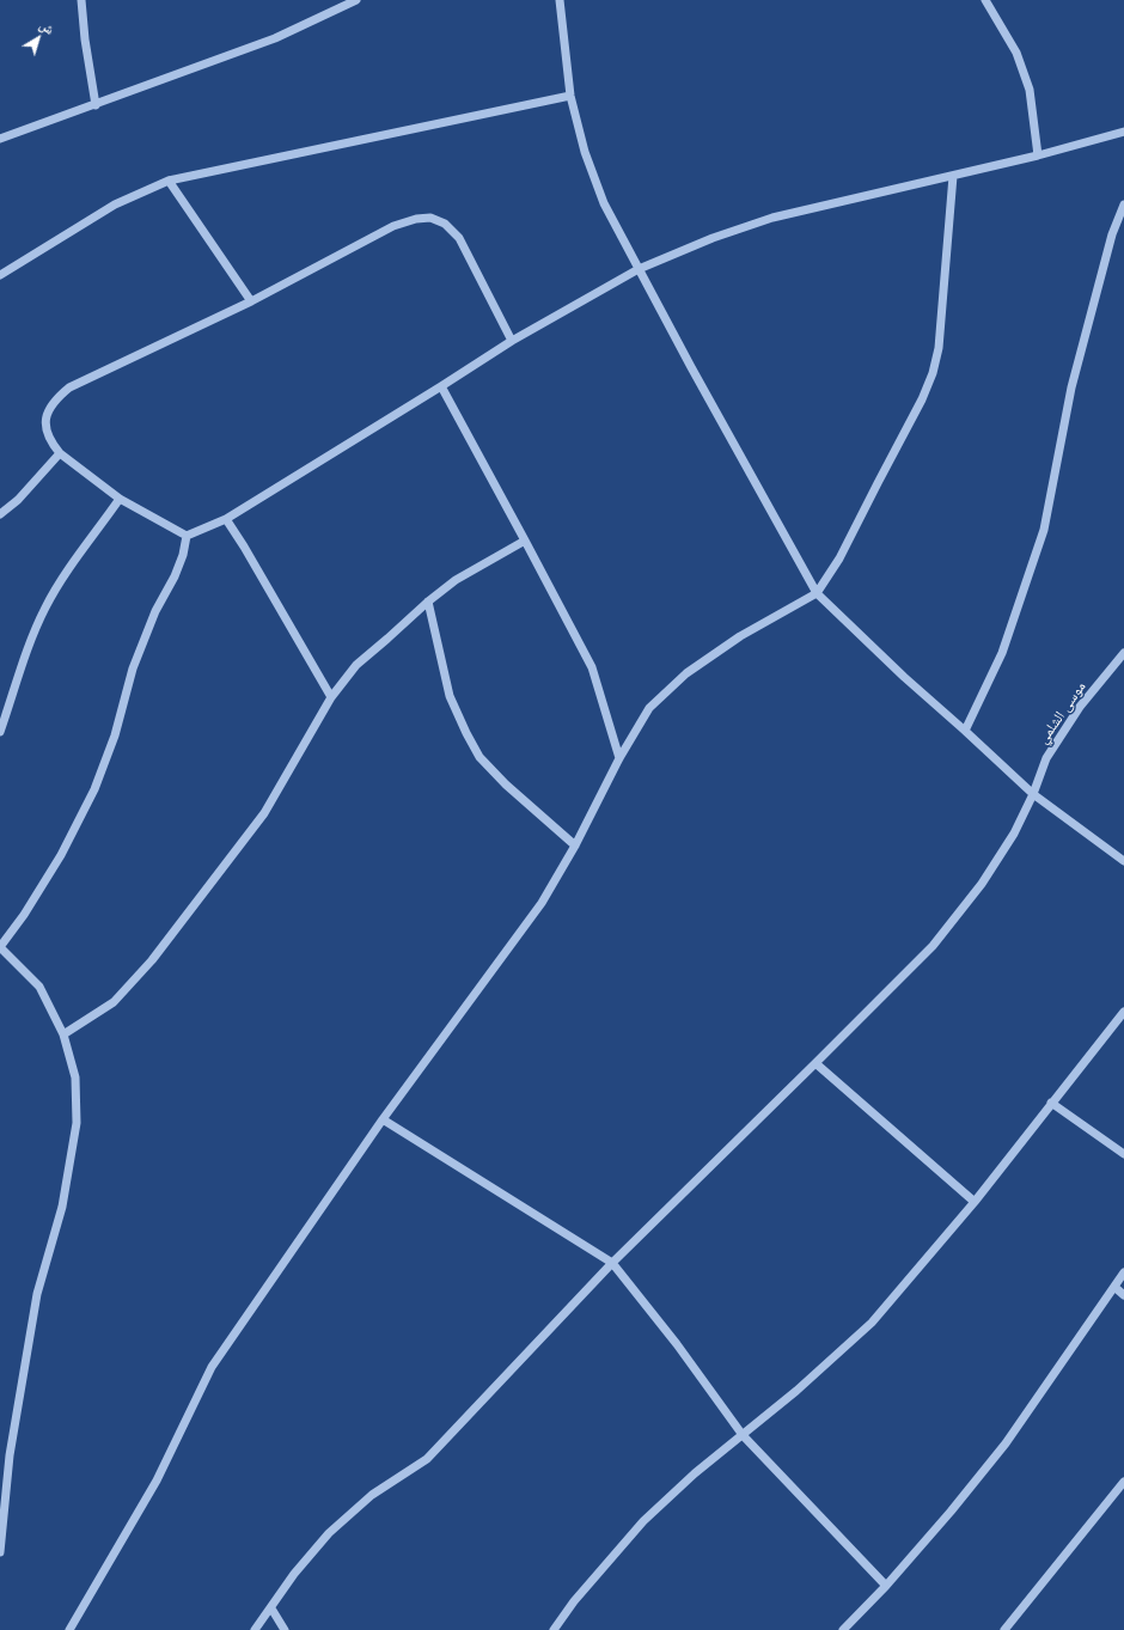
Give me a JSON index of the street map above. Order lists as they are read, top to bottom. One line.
{"streets":{"street":["موسى الشلمي"]},"north":"top right"}
